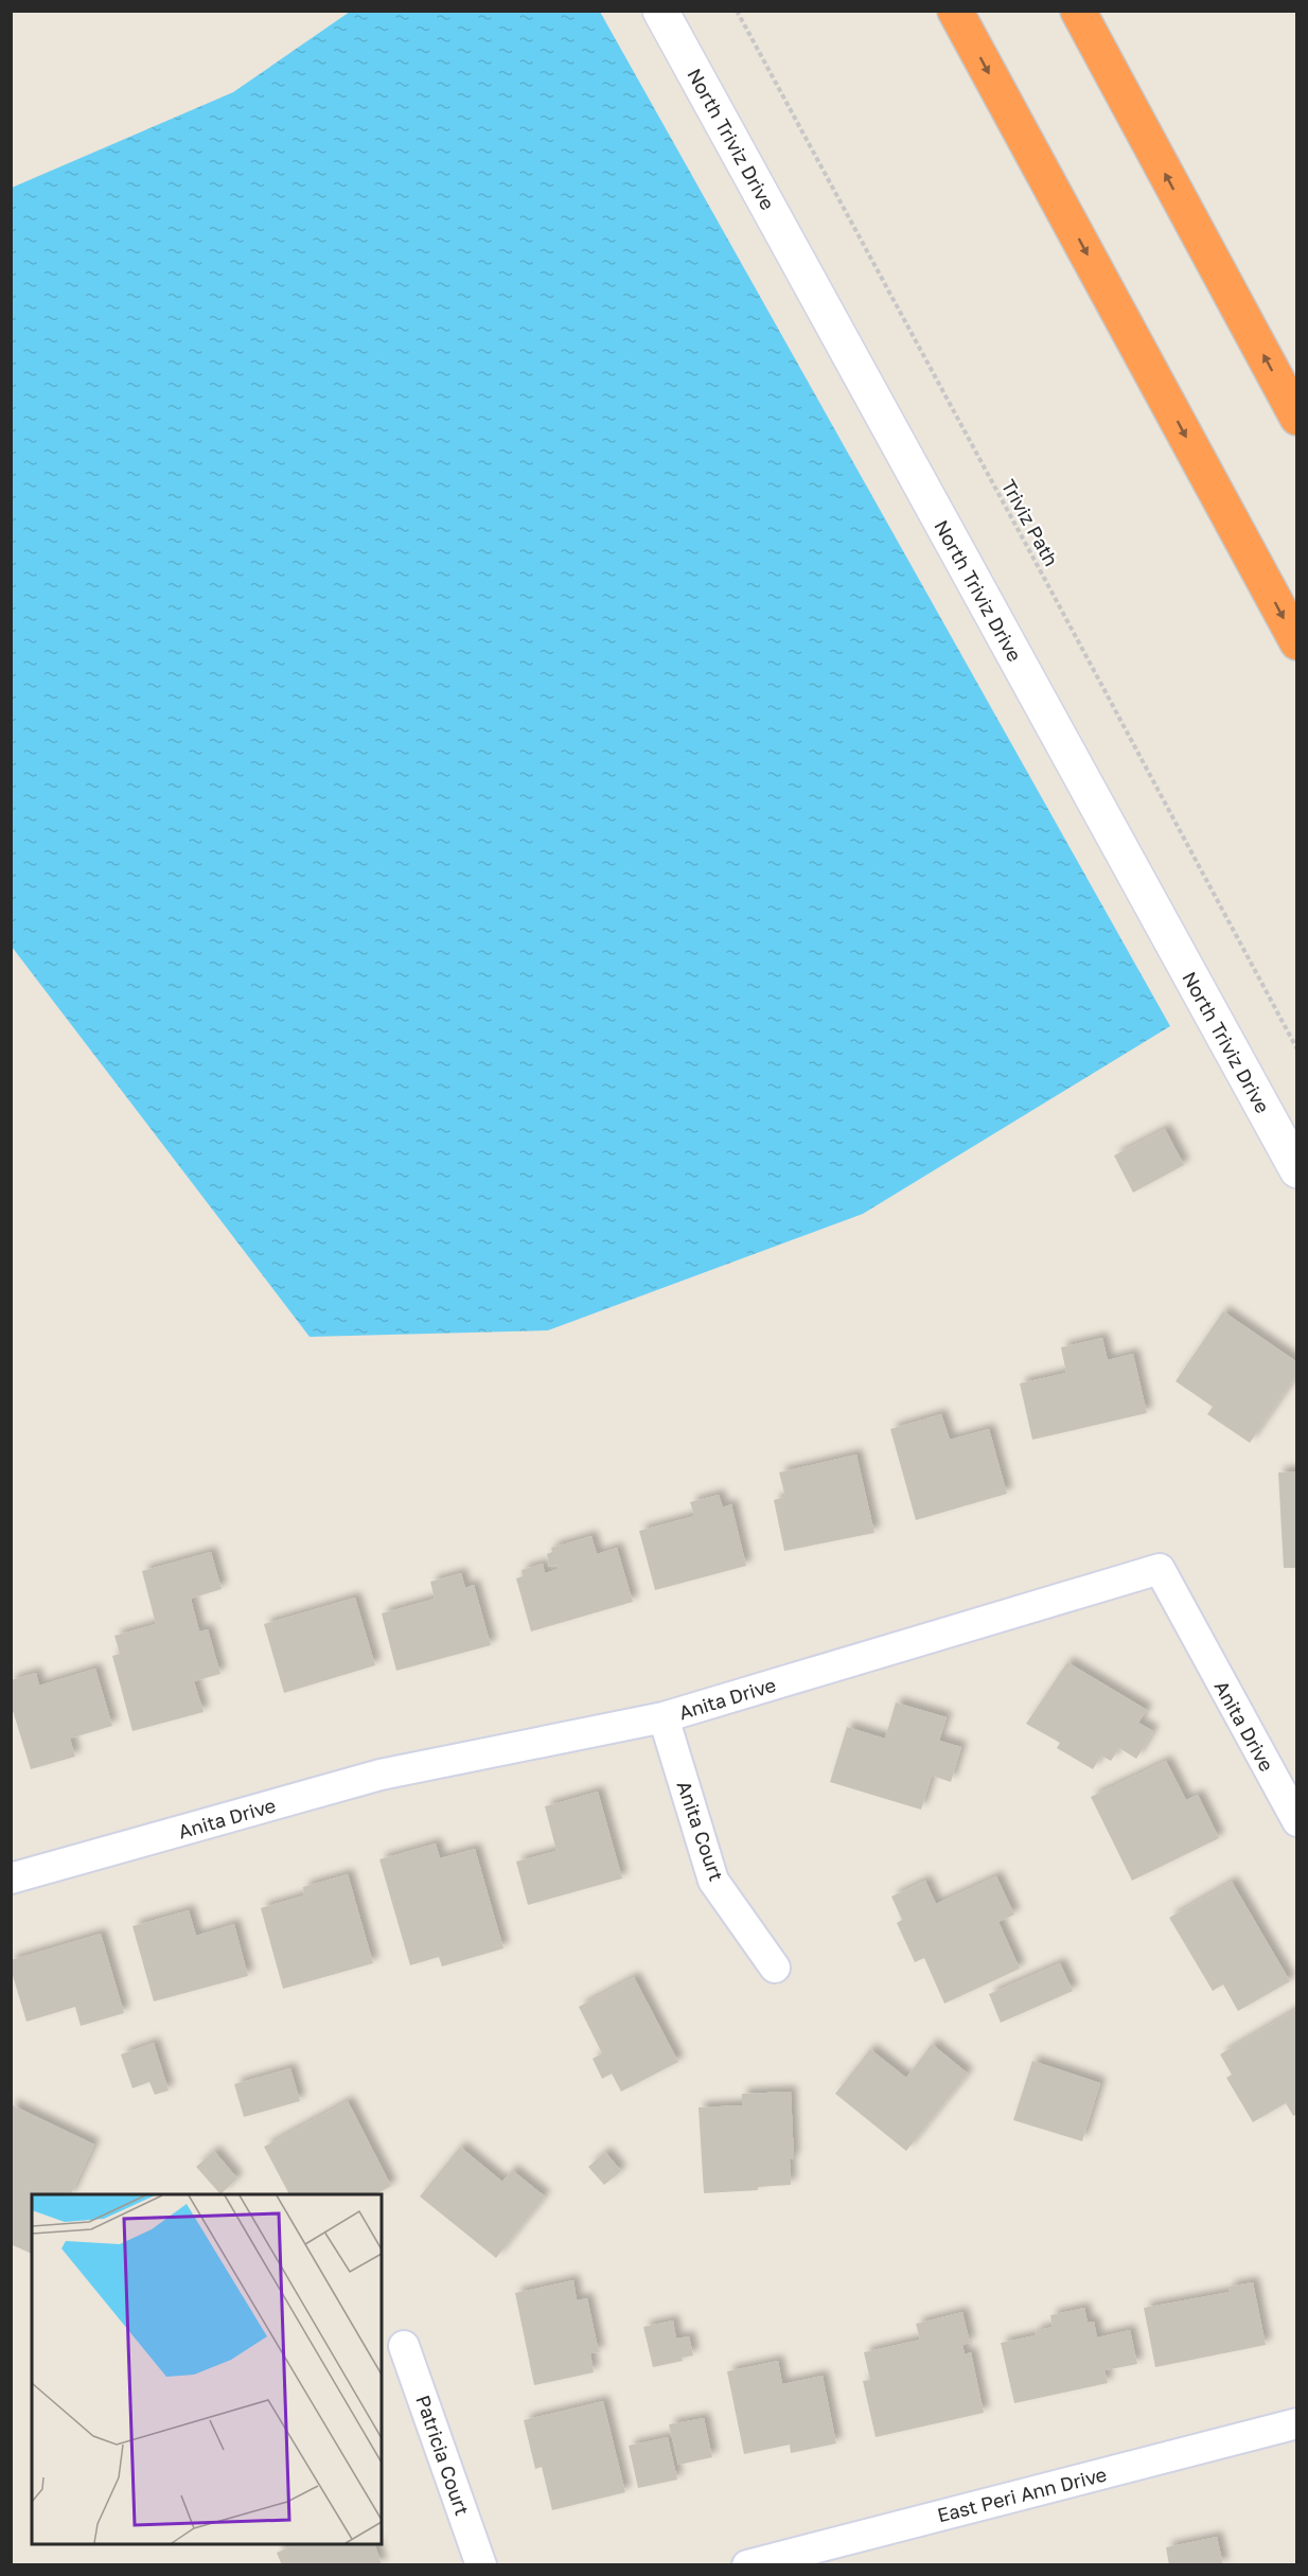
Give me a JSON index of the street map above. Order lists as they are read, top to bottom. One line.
{"streets":{"street":["North Triviz Drive","Anita Drive","Anita Court","Patricia Court","East Peri Ann Drive"],"path":["Triviz Path"]},"crossings":[["Anita Drive","Anita Court"]]}
